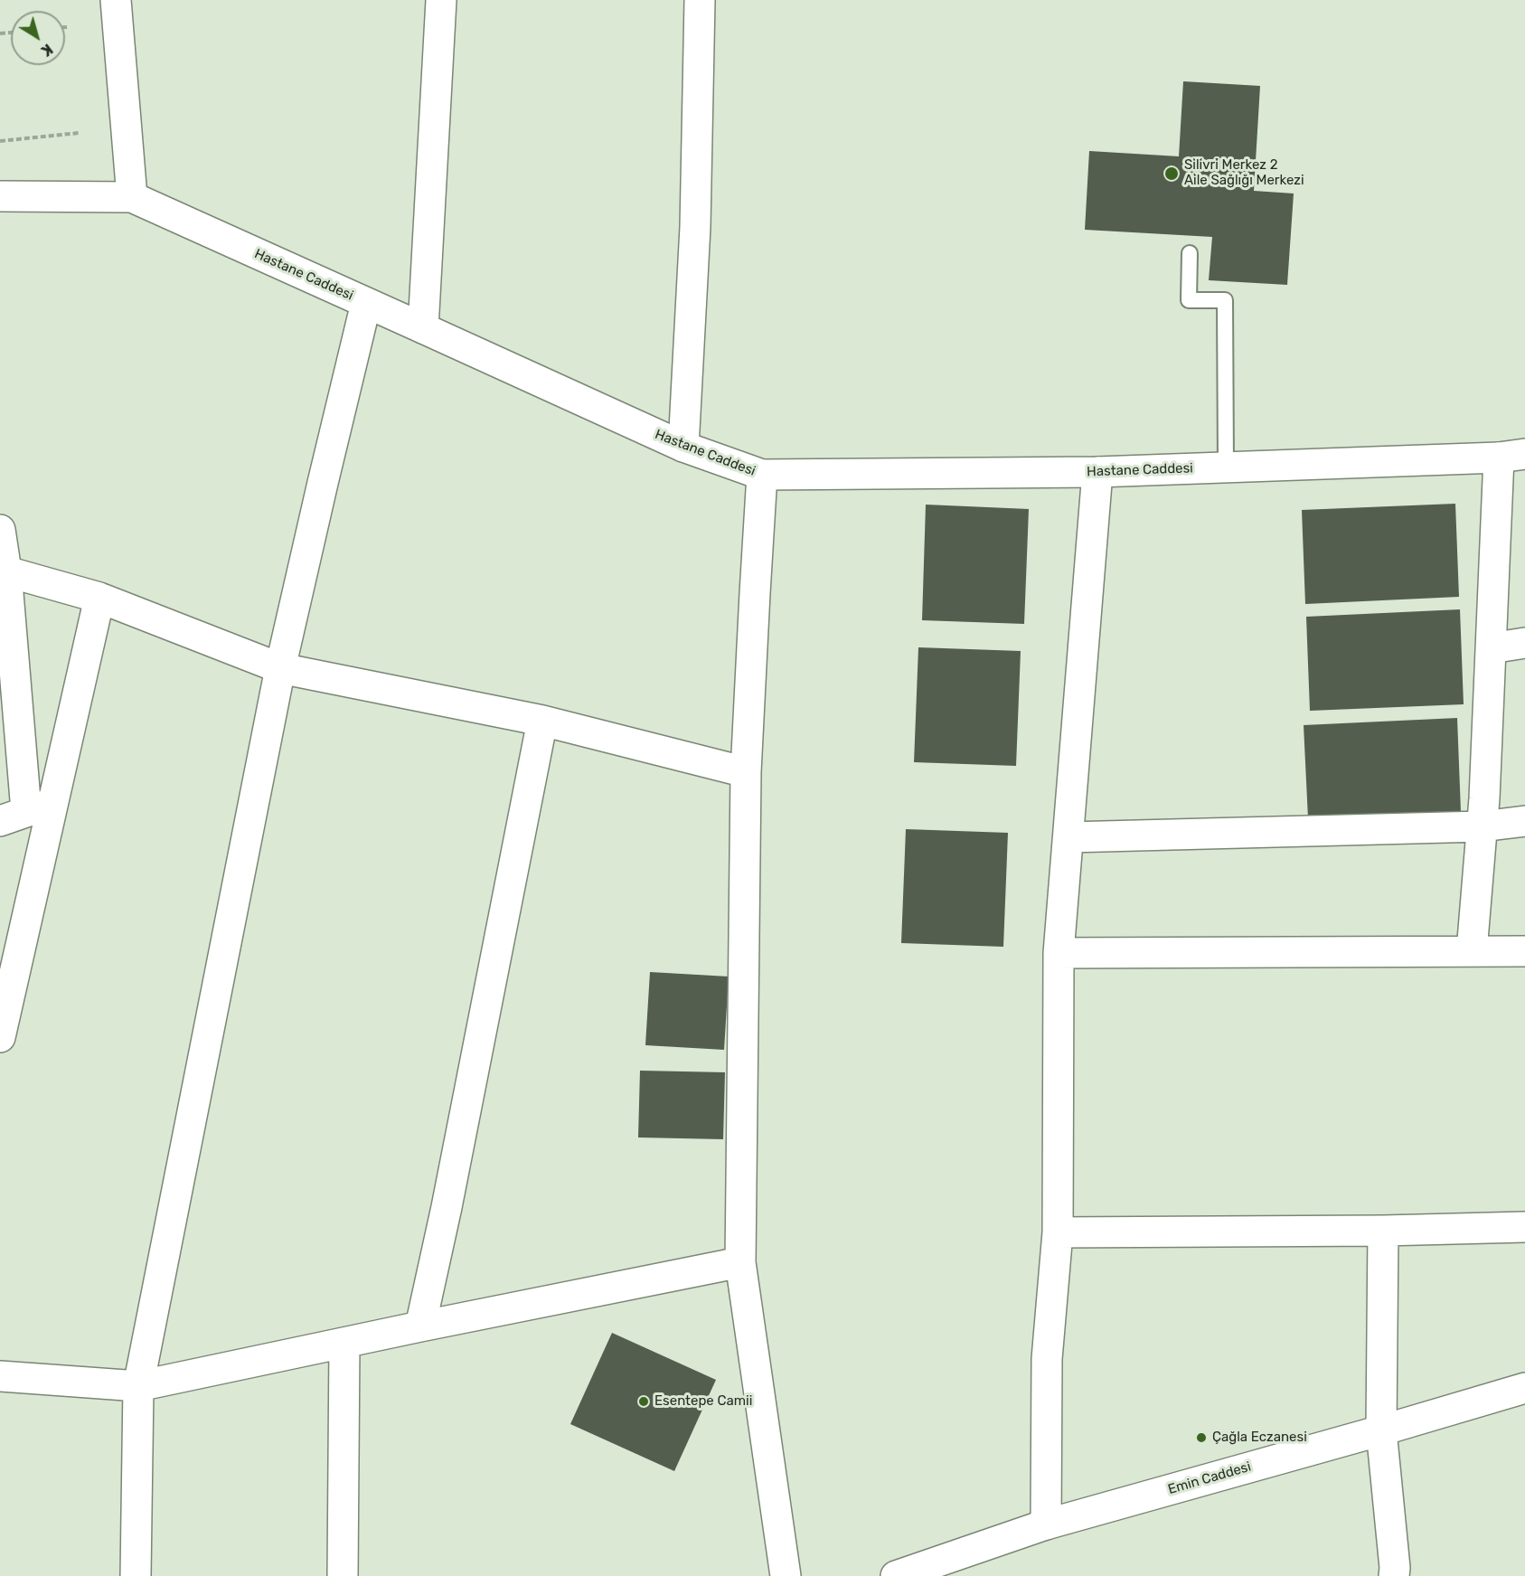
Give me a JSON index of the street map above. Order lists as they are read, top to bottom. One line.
{"streets":{"street":["Hastane Caddesi","Emin Caddesi"]},"places":["Silivri Merkez 2 Aile Sağlığı Merkezi","Esentepe Camii","Çağla Eczanesi"],"north":"bottom right"}
